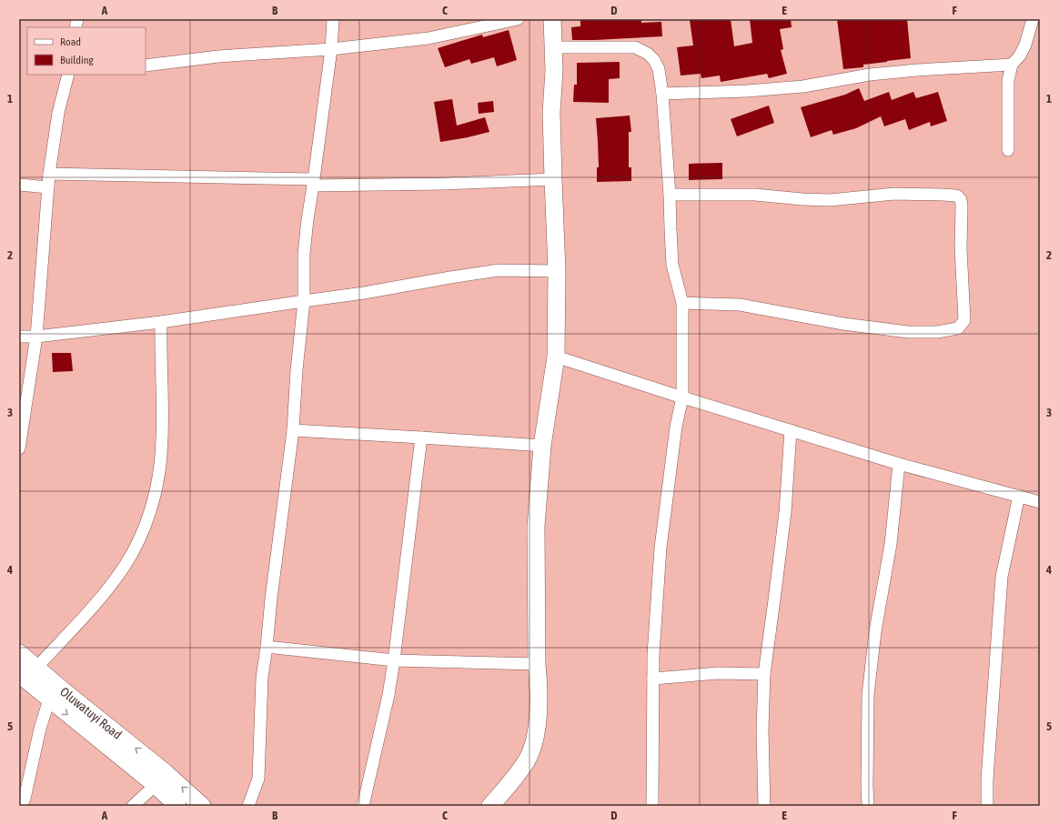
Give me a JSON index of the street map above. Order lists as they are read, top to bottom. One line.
{"streets":{"street":["Oluwatuyi Road"]},"legend":["Road","Building"],"grid":{"columns":["A","B","C","D","E","F"],"rows":["1","2","3","4","5"]}}
